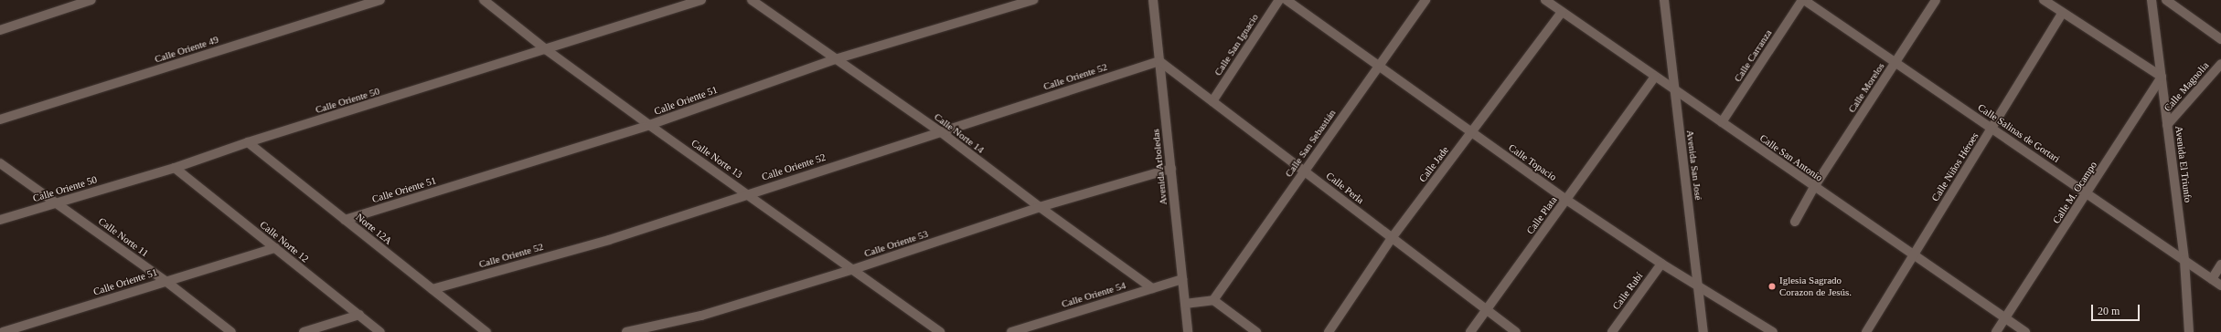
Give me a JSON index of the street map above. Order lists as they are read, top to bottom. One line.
{"streets":{"street":["Calle San Ignacio","Calle Oriente 49","Calle Carranza","Calle Oriente 52","Calle Magnolia","Calle Morelos","Calle Oriente 50","Calle Oriente 51","Calle Norte 14","Calle Salinas de Gortari","Calle San Sebastián","Calle San Antonio","Calle Norte 13","Calle Topacio","Calle Jade","Avenida El Triunfo","Avenida San José","Avenida Arboledas","Calle Niños Héroes","Calle Perla","Calle M. Ocampo","Calle Plata","Norte 12A","Calle Norte 11","Calle Norte 12","Calle Oriente 53","Calle Rubí","Calle Oriente 54"]},"crossings":[["Calle San Ignacio","Calle Perla"],["Calle Carranza","Calle Salinas de Gortari"],["Calle Carranza","Calle San Antonio"],["Calle Oriente 52","Calle Norte 14"],["Calle Oriente 52","Calle Norte 13"],["Calle Oriente 52","Avenida Arboledas"],["Calle Oriente 52","Calle Perla"],["Calle Oriente 52","Norte 12A"],["Calle Magnolia","Avenida El Triunfo"],["Calle Morelos","Calle Salinas de Gortari"],["Calle Morelos","Calle San Antonio"],["Calle Oriente 50","Calle Norte 13"],["Calle Oriente 50","Norte 12A"],["Calle Oriente 50","Calle Norte 11"],["Calle Oriente 50","Calle Norte 12"],["Calle Oriente 51","Calle Norte 14"],["Calle Oriente 51","Calle Norte 13"],["Calle Oriente 51","Norte 12A"],["Calle Oriente 51","Calle Norte 11"],["Calle Oriente 51","Calle Norte 12"],["Calle Norte 14","Calle Oriente 53"],["Calle Norte 14","Calle Oriente 54"],["Calle Salinas de Gortari","Avenida El Triunfo"],["Calle Salinas de Gortari","Calle Niños Héroes"],["Calle Salinas de Gortari","Calle M. Ocampo"],["Calle San Sebastián","Calle Topacio"],["Calle San Sebastián","Calle Perla"],["Calle San Antonio","Calle Jade"],["Calle San Antonio","Avenida San José"],["Calle San Antonio","Calle Niños Héroes"],["Calle San Antonio","Calle M. Ocampo"],["Calle San Antonio","Calle Plata"],["Calle Norte 13","Calle Oriente 53"],["Calle Topacio","Calle Jade"],["Calle Topacio","Avenida San José"],["Calle Topacio","Calle Plata"],["Calle Topacio","Calle Rubí"],["Calle Jade","Calle Perla"],["Avenida El Triunfo","Calle M. Ocampo"],["Avenida Arboledas","Calle Perla"],["Avenida Arboledas","Calle Oriente 53"],["Avenida Arboledas","Calle Oriente 54"],["Calle Perla","Calle Plata"]],"places":["Iglesia Sagrado Corazon de Jesús."],"scale_bar":"20 m"}
